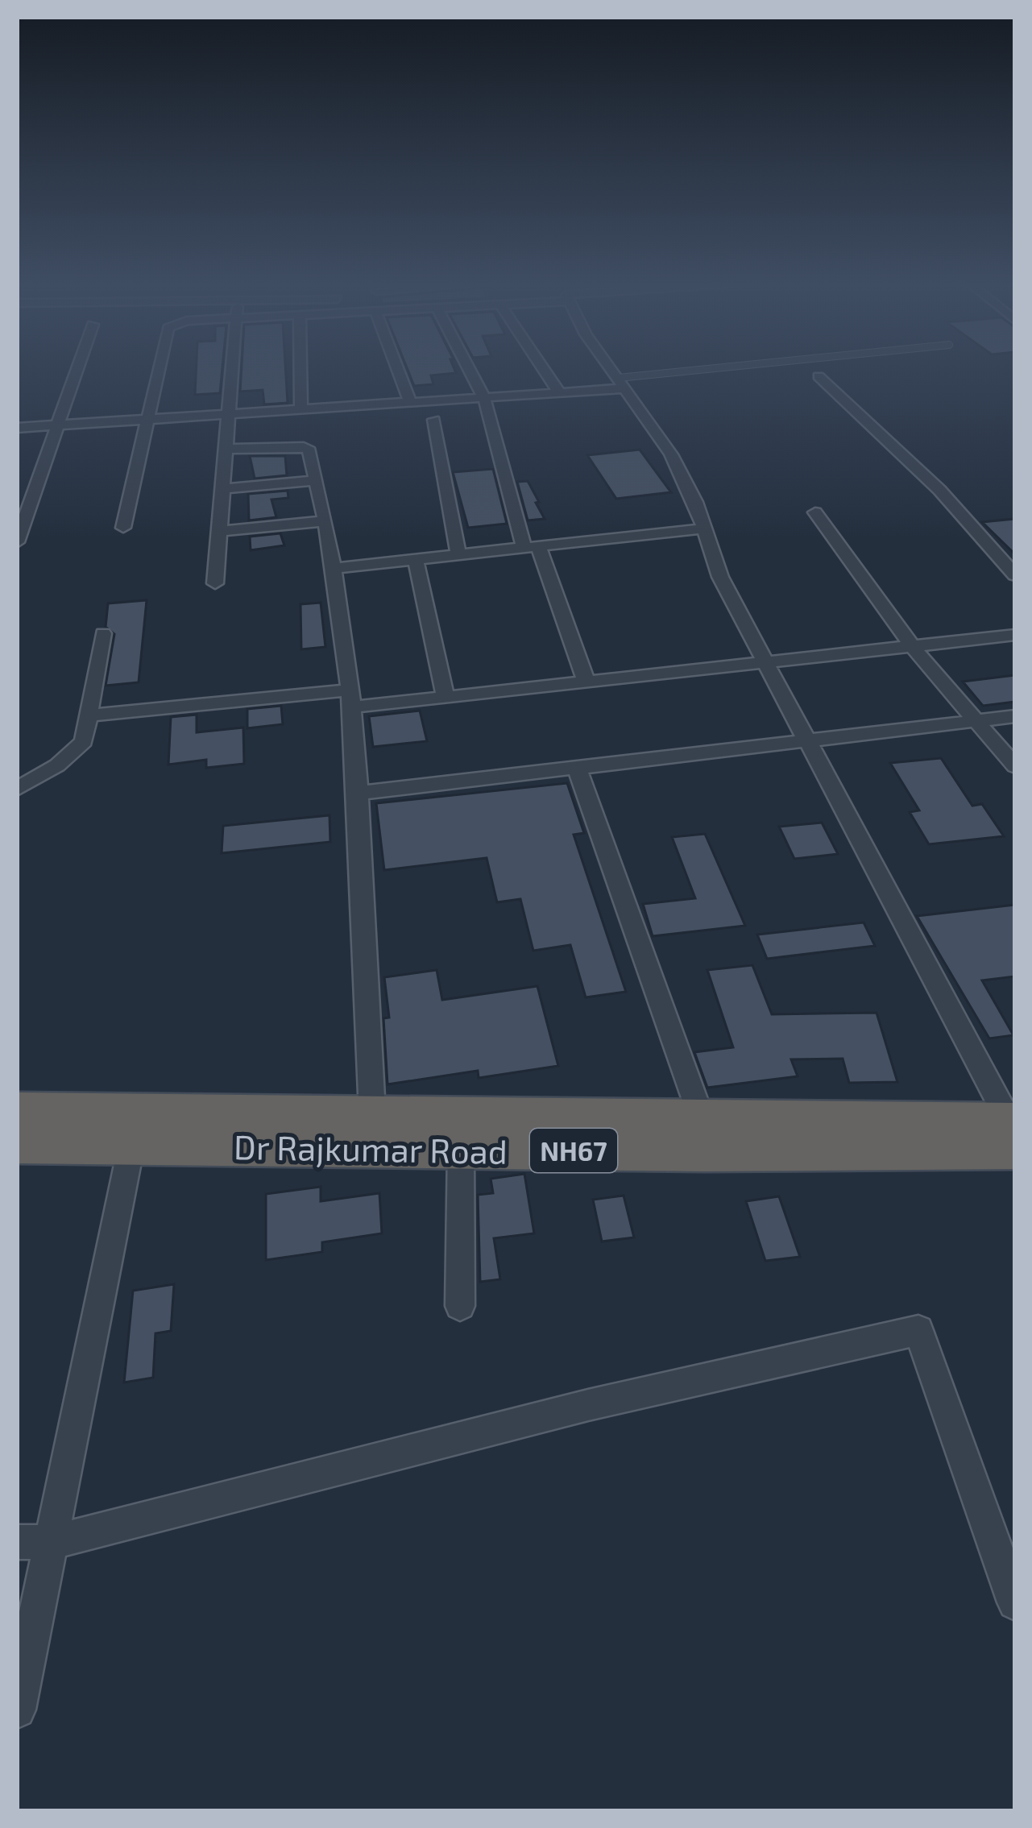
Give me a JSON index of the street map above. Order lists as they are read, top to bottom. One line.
{"streets":{"highway":["Dr Rajkumar Road","NH67"]},"crossings":[["Dr Rajkumar Road","NH67"]]}
